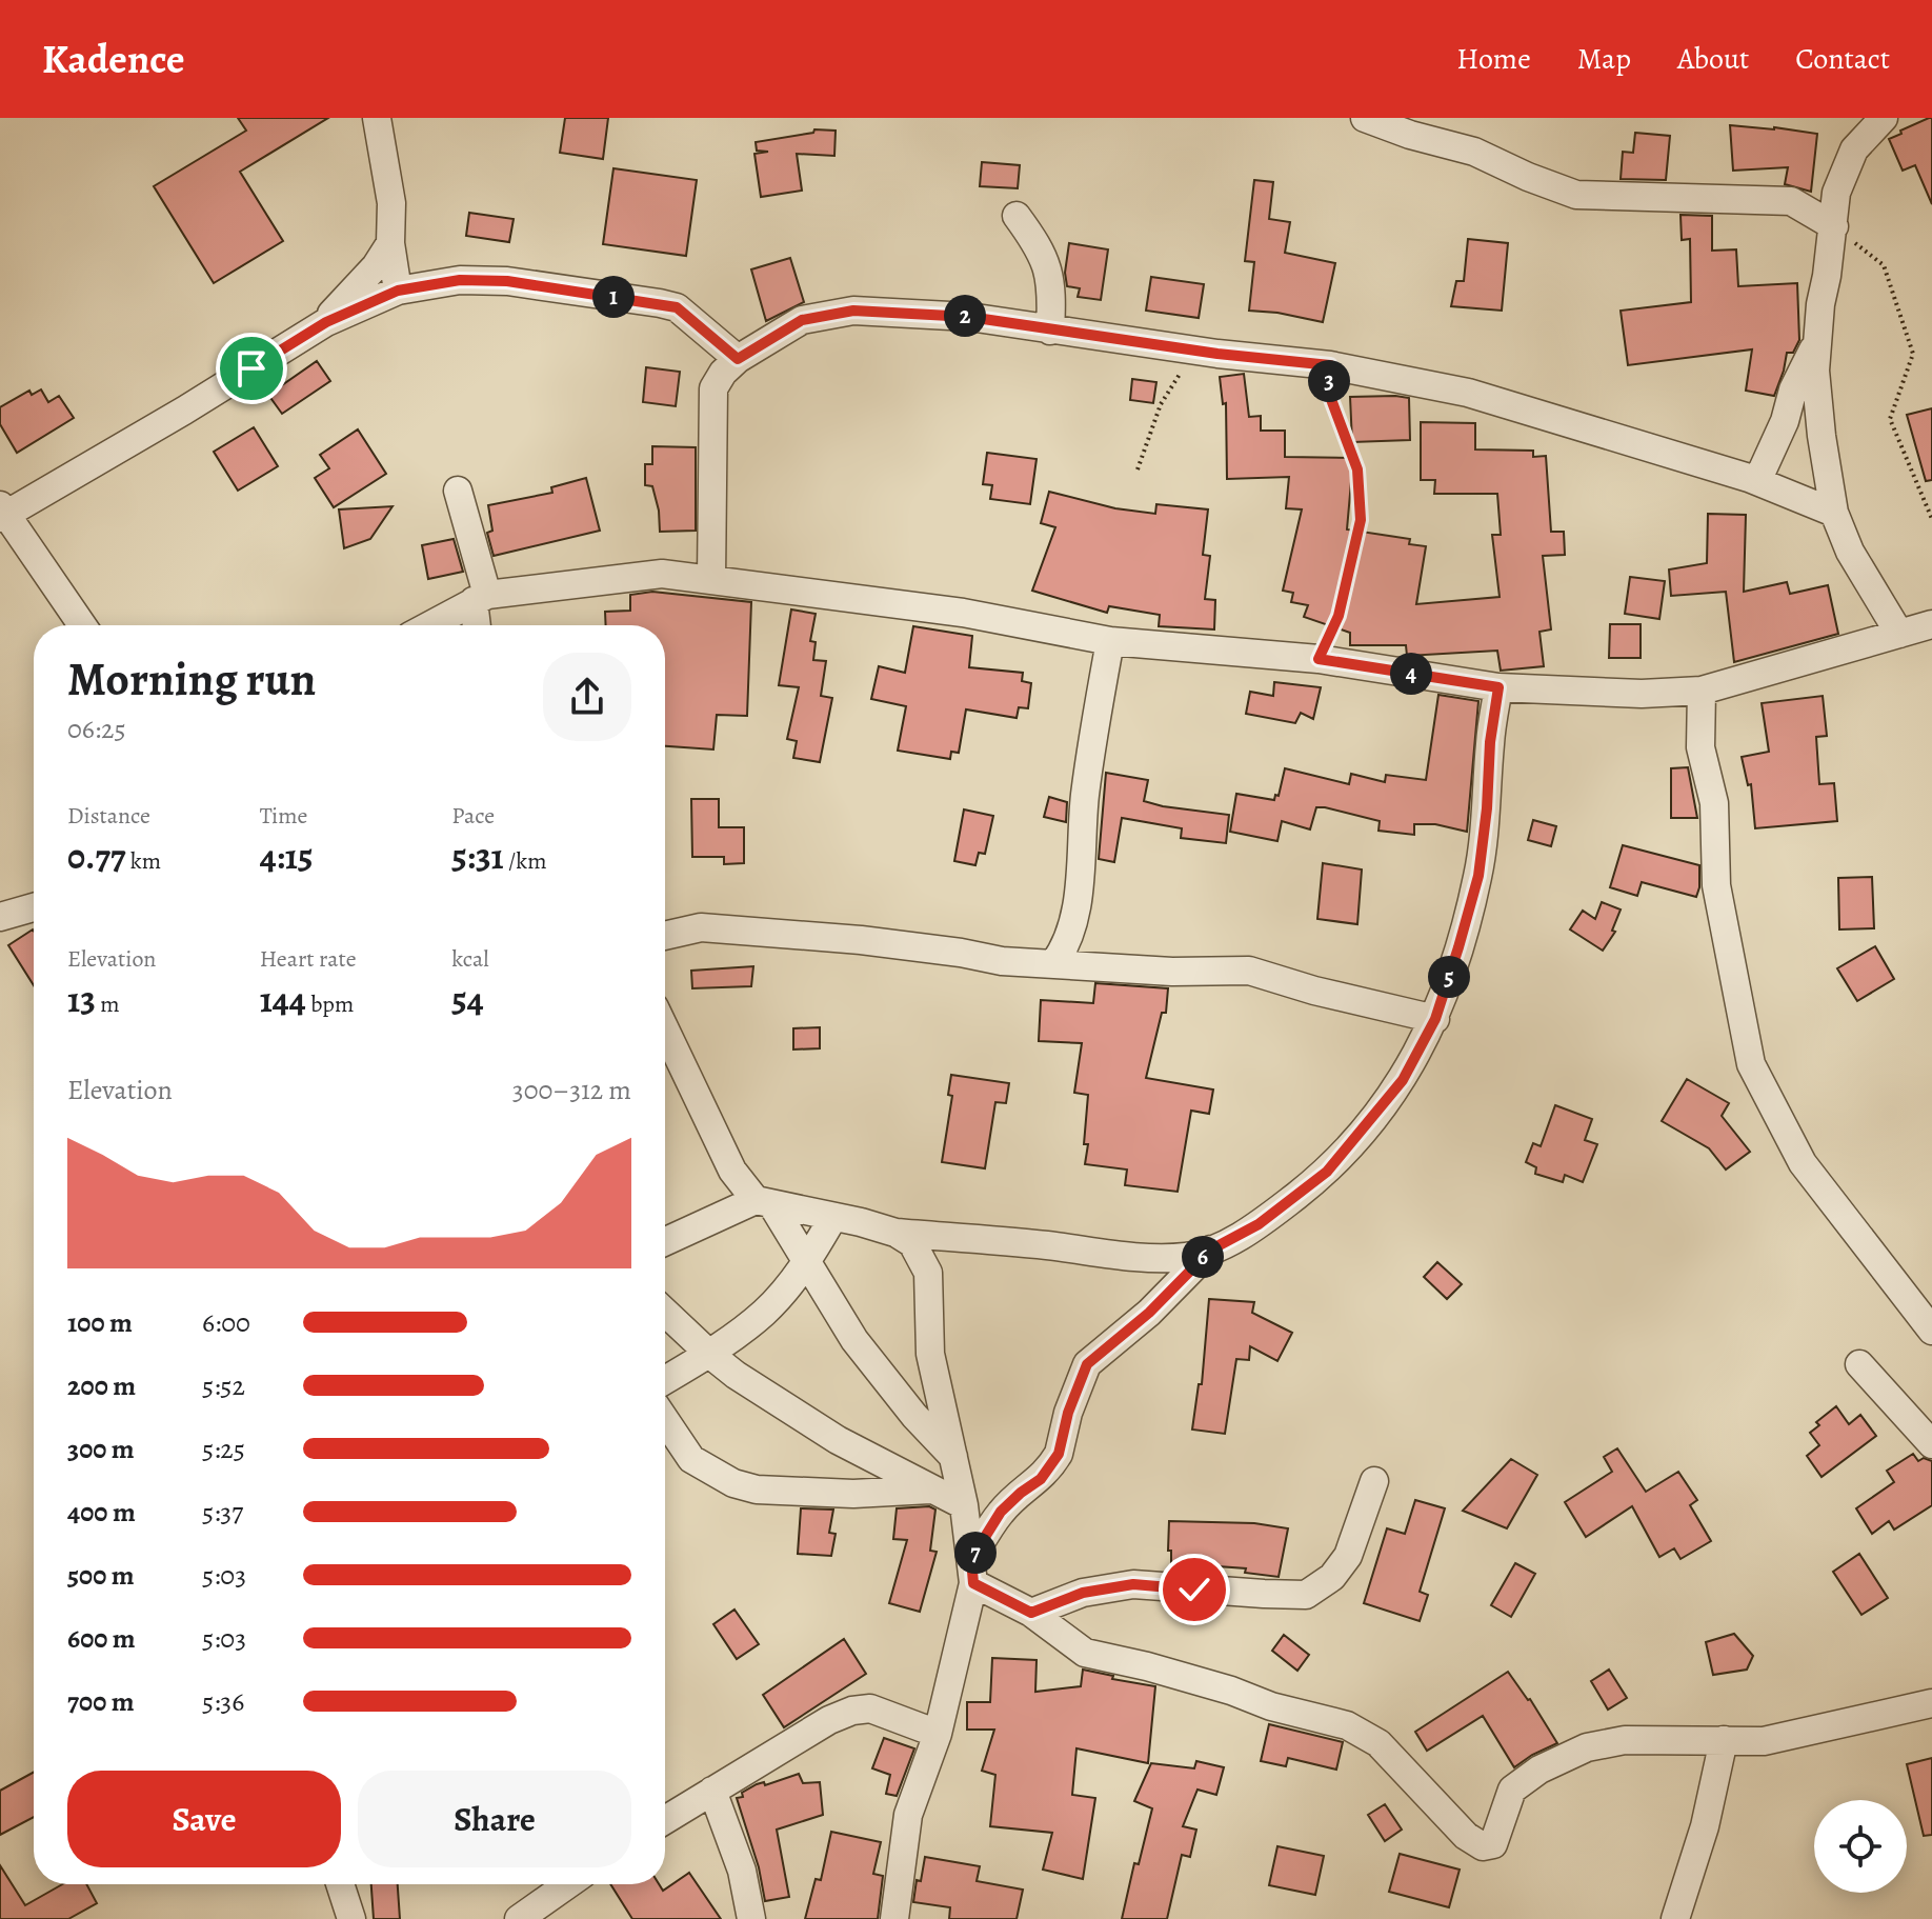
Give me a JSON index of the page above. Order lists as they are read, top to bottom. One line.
{"page":{"header":"Kadence","nav":["Home","Map","About","Contact"],"pins":["1","2","3","4","5","6","7"],"heading":["Morning run","06:25"],"stats":[["Distance","0.77 km"],["Time","4:15"],["Pace","5:31 /km"],["Elevation","13 m"],["Heart rate","144 bpm"],["kcal","54"]],"chart":["Elevation","300–312 m"],"list":[{"name":"100 m","note":"6:00"},{"name":"200 m","note":"5:52"},{"name":"300 m","note":"5:25"},{"name":"400 m","note":"5:37"},{"name":"500 m","note":"5:03"},{"name":"600 m","note":"5:03"},{"name":"700 m","note":"5:36"}],"buttons":["Save","Share"]}}
